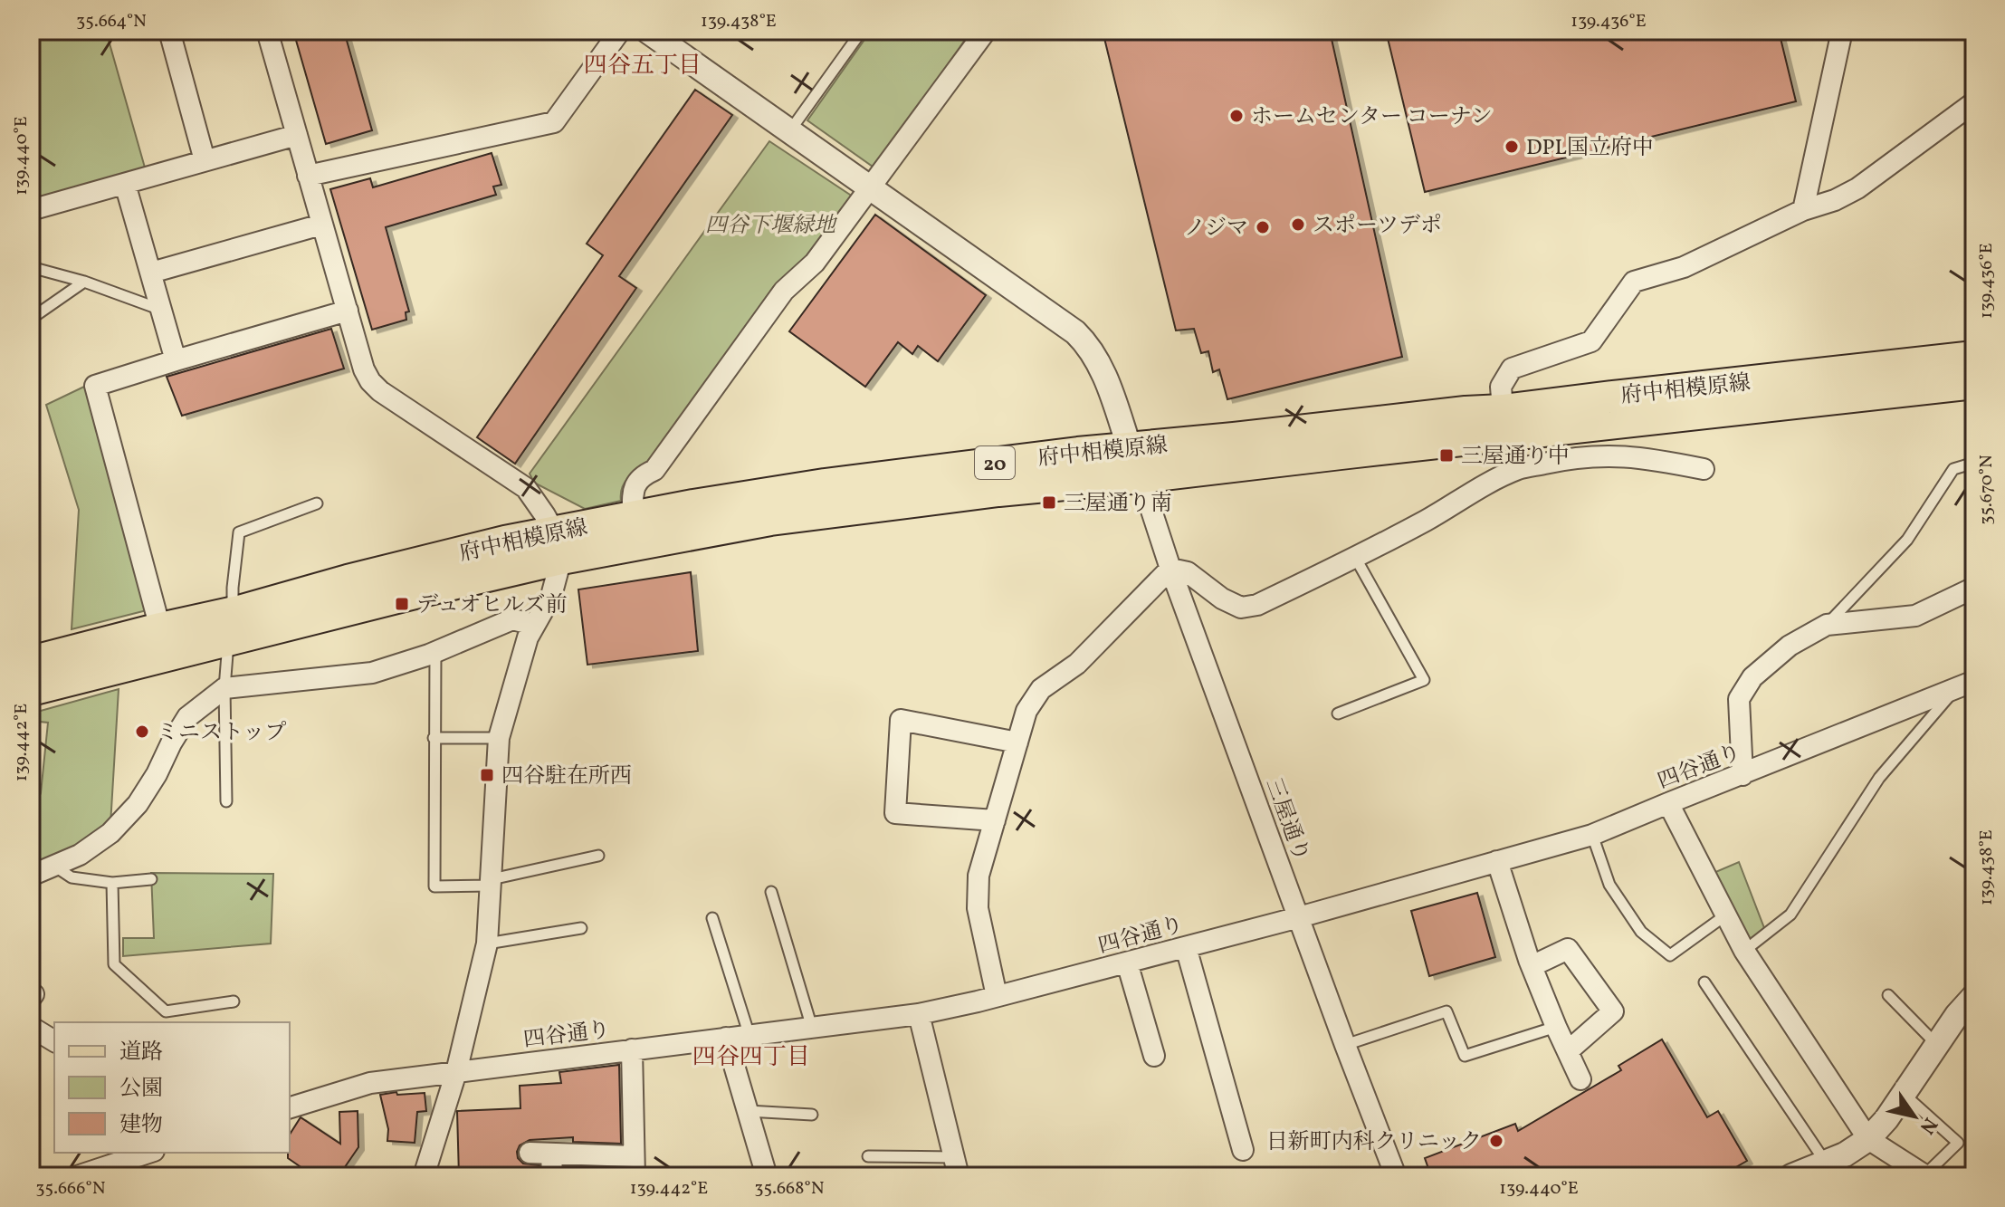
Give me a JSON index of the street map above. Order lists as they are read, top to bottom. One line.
{"streets":{"main road":["府中相模原線","20"],"street":["四谷通り","三屋通り"]},"crossings":[["府中相模原線","三屋通り"],["四谷通り","三屋通り"]],"districts":["四谷五丁目","四谷四丁目"],"parks":["四谷下堰緑地"],"places":{"other":["ホームセンター コーナン","DPL国立府中","スポーツデポ","ノジマ","ミニストップ","日新町内科クリニック"],"transit":["三屋通り中","三屋通り南","デュオヒルズ前","四谷駐在所西"]},"legend":["道路","公園","建物"],"north":"bottom right","coordinates":["35.664°N","139.438°E","139.436°E","139.440°E","35.670°N","139.442°E","35.666°N","35.668°N"]}
